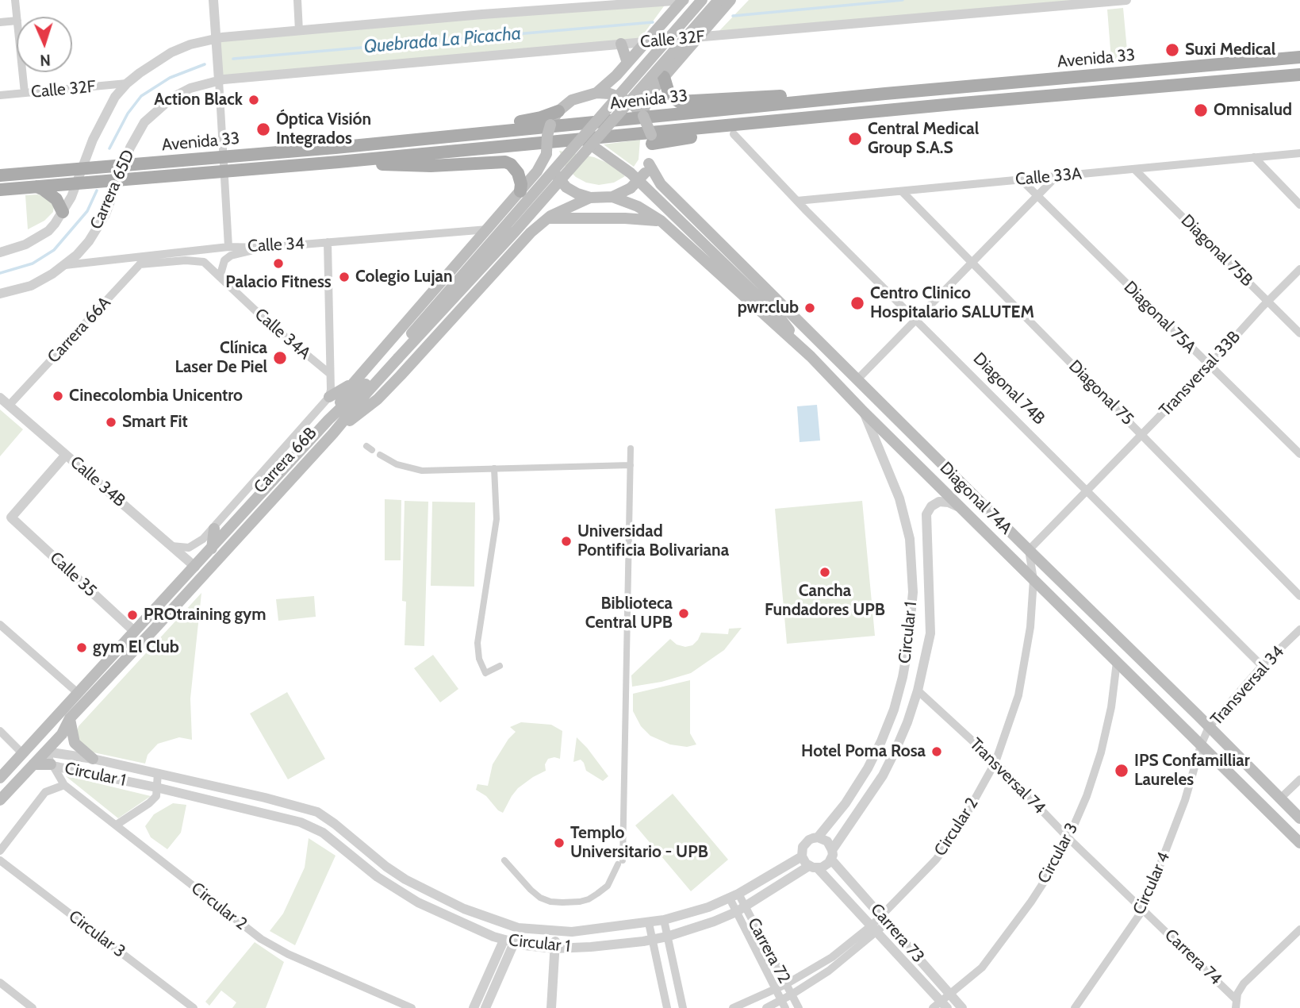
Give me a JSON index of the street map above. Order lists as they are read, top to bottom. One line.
{"streets":{"main road":["Avenida 33","Carrera 66B","Diagonal 74A"],"street":["Calle 32F","Calle 33A","Carrera 65D","Calle 34","Diagonal 75B","Diagonal 75A","Carrera 66A","Calle 34A","Transversal 33B","Diagonal 74B","Diagonal 75","Calle 34B","Calle 35","Circular 1","Transversal 34","Transversal 74","Circular 2","Circular 3","Circular 4","Carrera 73","Carrera 72","Carrera 74"]},"crossings":[["Calle 32F","Carrera 65D"],["Avenida 33","Carrera 65D"],["Avenida 33","Carrera 66B"],["Calle 33A","Diagonal 75B"],["Calle 33A","Diagonal 75A"],["Calle 33A","Diagonal 74B"],["Calle 33A","Diagonal 75"],["Carrera 65D","Calle 34"],["Calle 34","Carrera 66A"],["Diagonal 75B","Transversal 33B"],["Diagonal 75A","Transversal 33B"],["Carrera 66A","Calle 34A"],["Carrera 66A","Calle 34B"],["Transversal 33B","Diagonal 74B"],["Transversal 33B","Diagonal 75"],["Transversal 33B","Diagonal 74A"],["Transversal 33B","Circular 2"],["Diagonal 74B","Transversal 34"],["Carrera 66B","Calle 34B"],["Carrera 66B","Calle 35"],["Carrera 66B","Circular 1"],["Calle 34B","Calle 35"],["Diagonal 74A","Circular 1"],["Diagonal 74A","Transversal 34"],["Diagonal 74A","Circular 2"],["Diagonal 74A","Circular 3"],["Diagonal 74A","Circular 4"],["Circular 1","Transversal 74"],["Circular 1","Circular 2"],["Circular 1","Carrera 73"],["Circular 1","Carrera 72"],["Transversal 34","Circular 4"],["Transversal 74","Circular 2"],["Transversal 74","Circular 3"],["Transversal 74","Circular 4"],["Transversal 74","Carrera 74"],["Circular 2","Carrera 73"],["Circular 2","Carrera 72"],["Circular 3","Carrera 73"],["Circular 4","Carrera 74"]],"water":["Quebrada La Picacha"],"places":["Suxi Medical","Action Black","Omnisalud","Óptica Visión Integrados","Central Medical Group S.A.S","Palacio Fitness","Colegio Lujan","Centro Clinico Hospitalario SALUTEM","pwr:club","Clínica Laser De Piel","Cinecolombia Unicentro","Smart Fit","Universidad Pontificia Bolivariana","Cancha Fundadores UPB","Biblioteca Central UPB","PROtraining gym","gym El Club","Hotel Poma Rosa","IPS Confamilliar Laureles","Templo Universitario - UPB"],"north":"bottom"}
